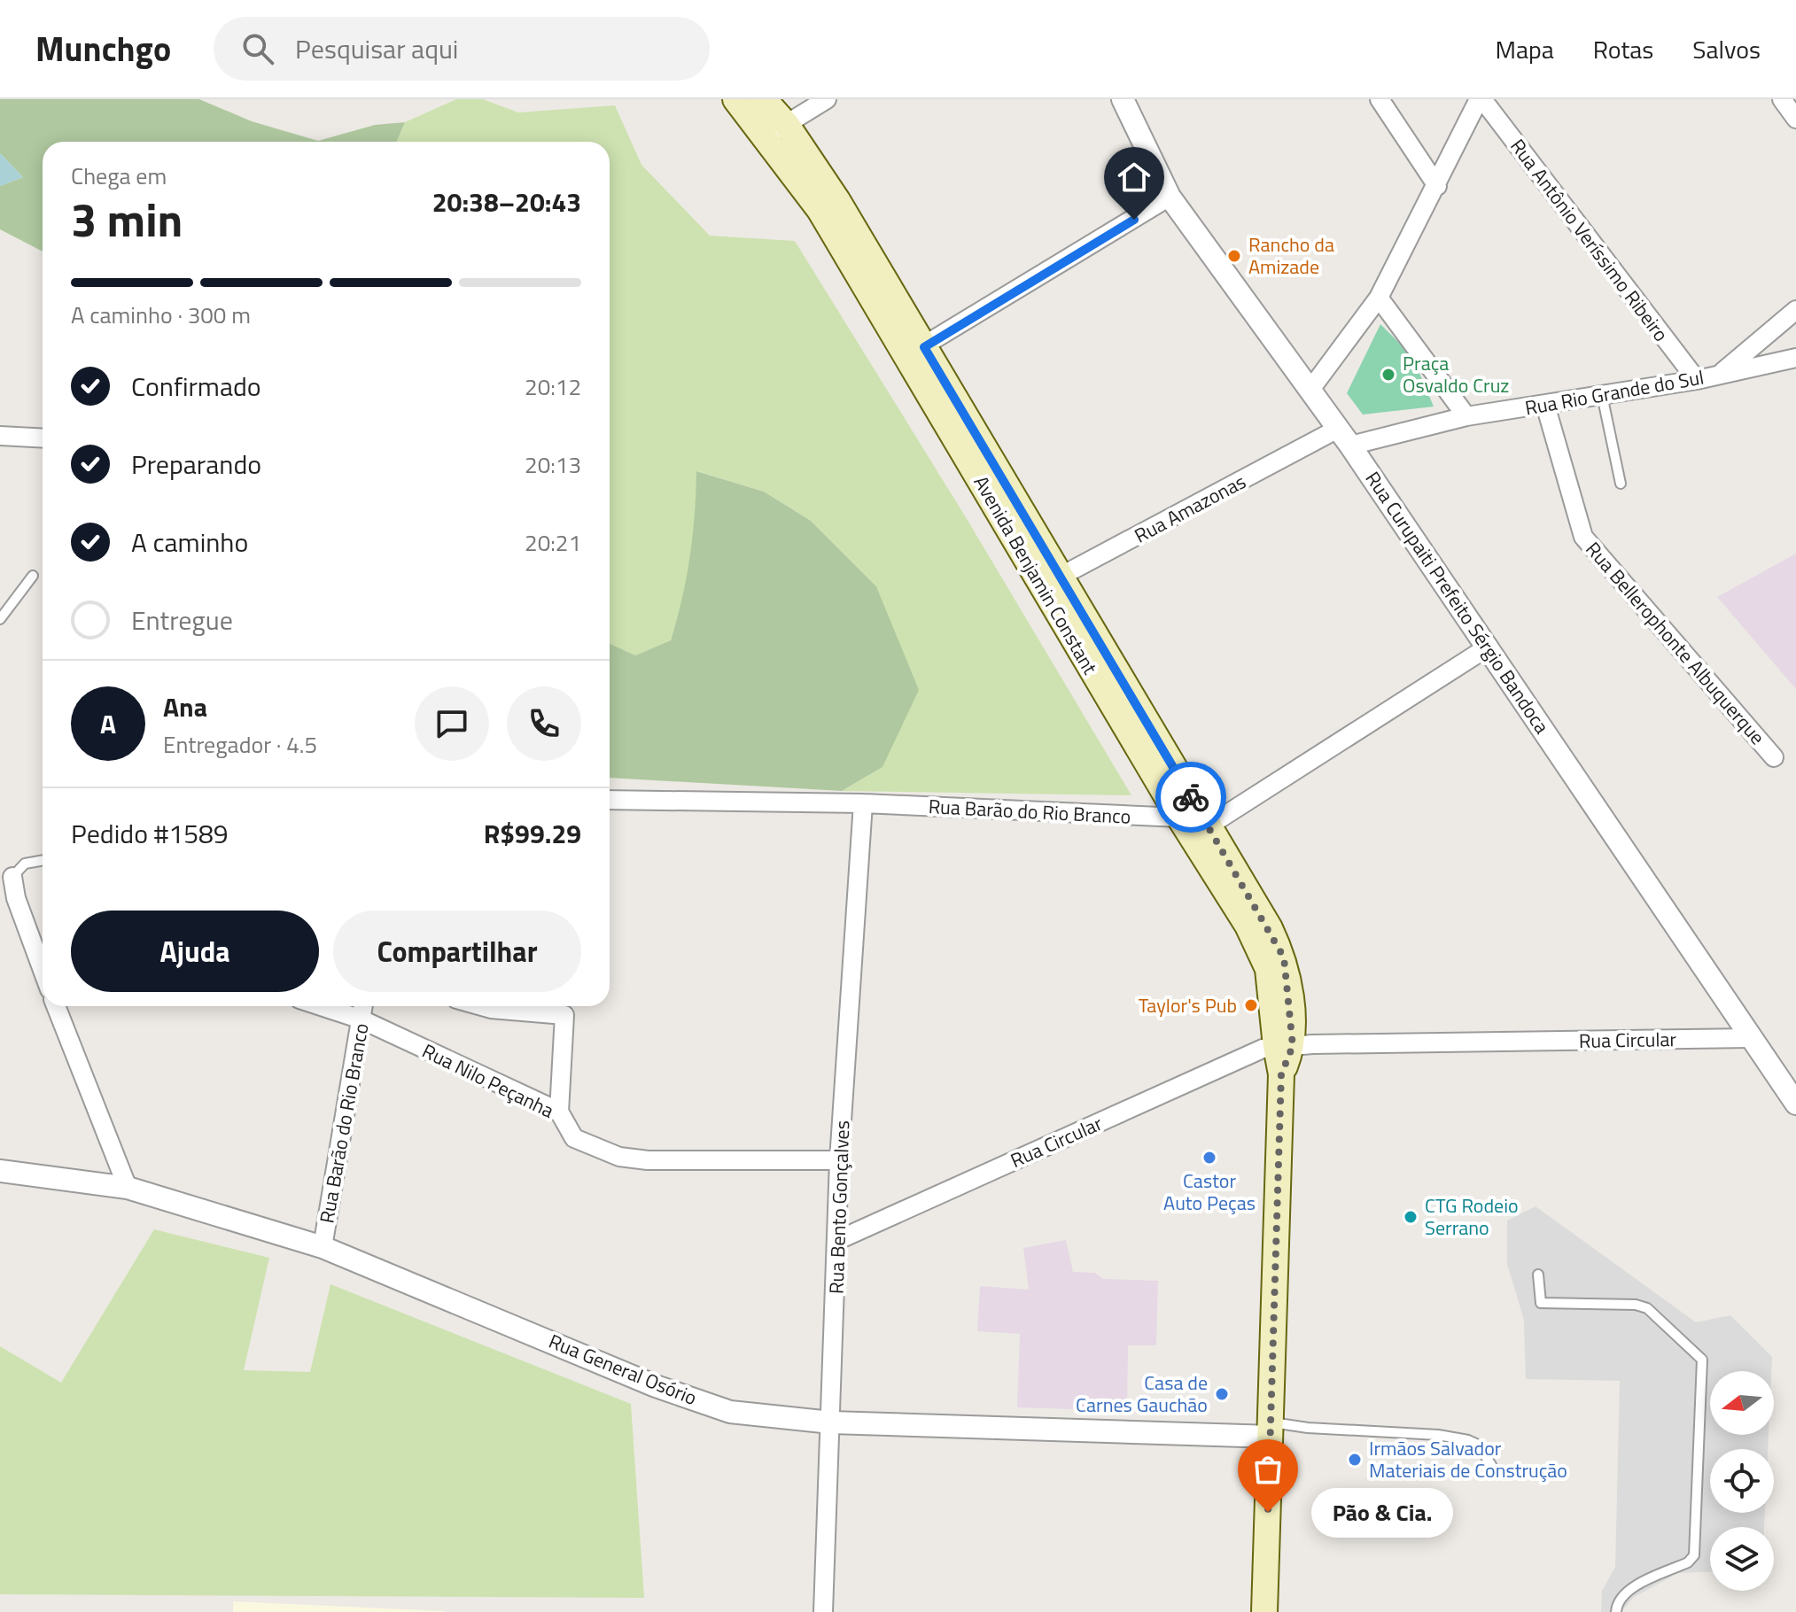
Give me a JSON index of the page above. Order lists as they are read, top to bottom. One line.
{"streets":{"main road":["Avenida Benjamin Constant"],"street":["Rua Antônio Veríssimo Ribeiro","Rua Rio Grande do Sul","Rua Amazonas","Rua Curupaiti Prefeito Sérgio Bandoca","Rua Bellerophonte Albuquerque","Rua Barão do Rio Branco","Rua Circular","Rua Nilo Peçanha","Rua Bento Gonçalves","Rua General Osório"]},"crossings":[["Rua Antônio Veríssimo Ribeiro","Rua Rio Grande do Sul"],["Rua Rio Grande do Sul","Rua Amazonas"],["Rua Rio Grande do Sul","Rua Curupaiti Prefeito Sérgio Bandoca"],["Rua Rio Grande do Sul","Rua Bellerophonte Albuquerque"],["Rua Amazonas","Avenida Benjamin Constant"],["Rua Amazonas","Rua Curupaiti Prefeito Sérgio Bandoca"],["Avenida Benjamin Constant","Rua Barão do Rio Branco"],["Avenida Benjamin Constant","Rua Circular"],["Avenida Benjamin Constant","Rua General Osório"],["Rua Curupaiti Prefeito Sérgio Bandoca","Rua Circular"],["Rua Barão do Rio Branco","Rua Nilo Peçanha"],["Rua Barão do Rio Branco","Rua Bento Gonçalves"],["Rua Barão do Rio Branco","Rua General Osório"],["Rua Circular","Rua Bento Gonçalves"],["Rua Nilo Peçanha","Rua Bento Gonçalves"],["Rua Bento Gonçalves","Rua General Osório"]],"places":["Rancho da Amizade","Praça Osvaldo Cruz","Taylor's Pub","Castor Auto Peças","CTG Rodeio Serrano","Casa de Carnes Gauchão","Irmãos Salvador Materiais de Construção","Pão & Cia."],"north":"left","page":{"header":"Munchgo","search":"Pesquisar aqui","nav":["Mapa","Rotas","Salvos"],"heading":["3 min","Chega em","20:38–20:43"],"panel":["Ana","Entregador · 4.5","Pedido #1589","R$99.29"],"bar":"A caminho · 300 m","list":[["Confirmado","20:12"],["Preparando","20:13"],["A caminho","20:21"],"Entregue"],"round":"A","buttons":["Ajuda","Compartilhar"],"bubble":"Pão & Cia."}}
